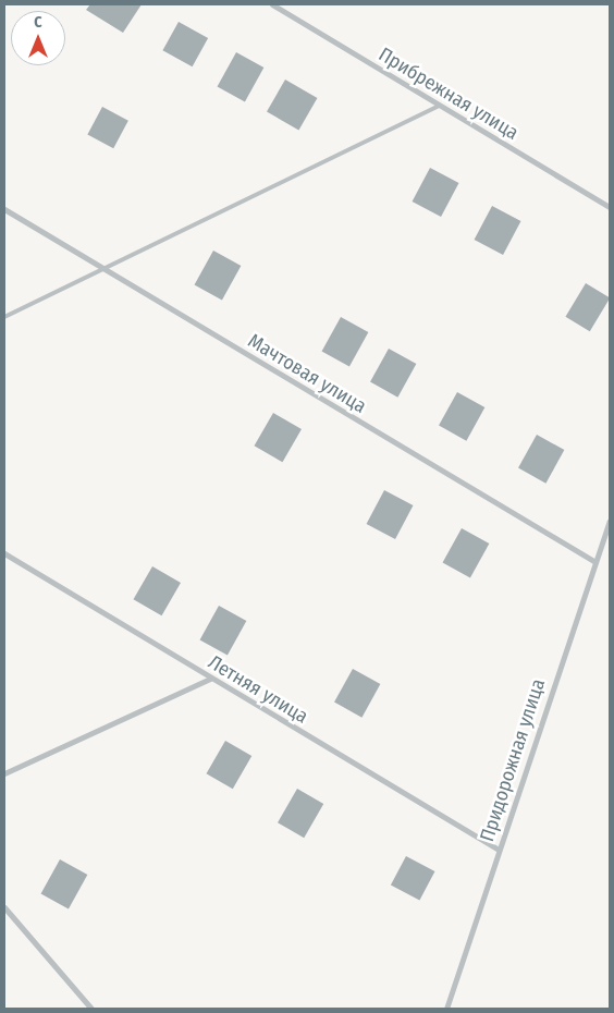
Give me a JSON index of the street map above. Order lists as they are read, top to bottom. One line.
{"streets":{"street":["Прибрежная улица","Мачтовая улица","Летняя улица","Придорожная улица"]},"crossings":[["Мачтовая улица","Придорожная улица"],["Летняя улица","Придорожная улица"]],"north":"top"}
